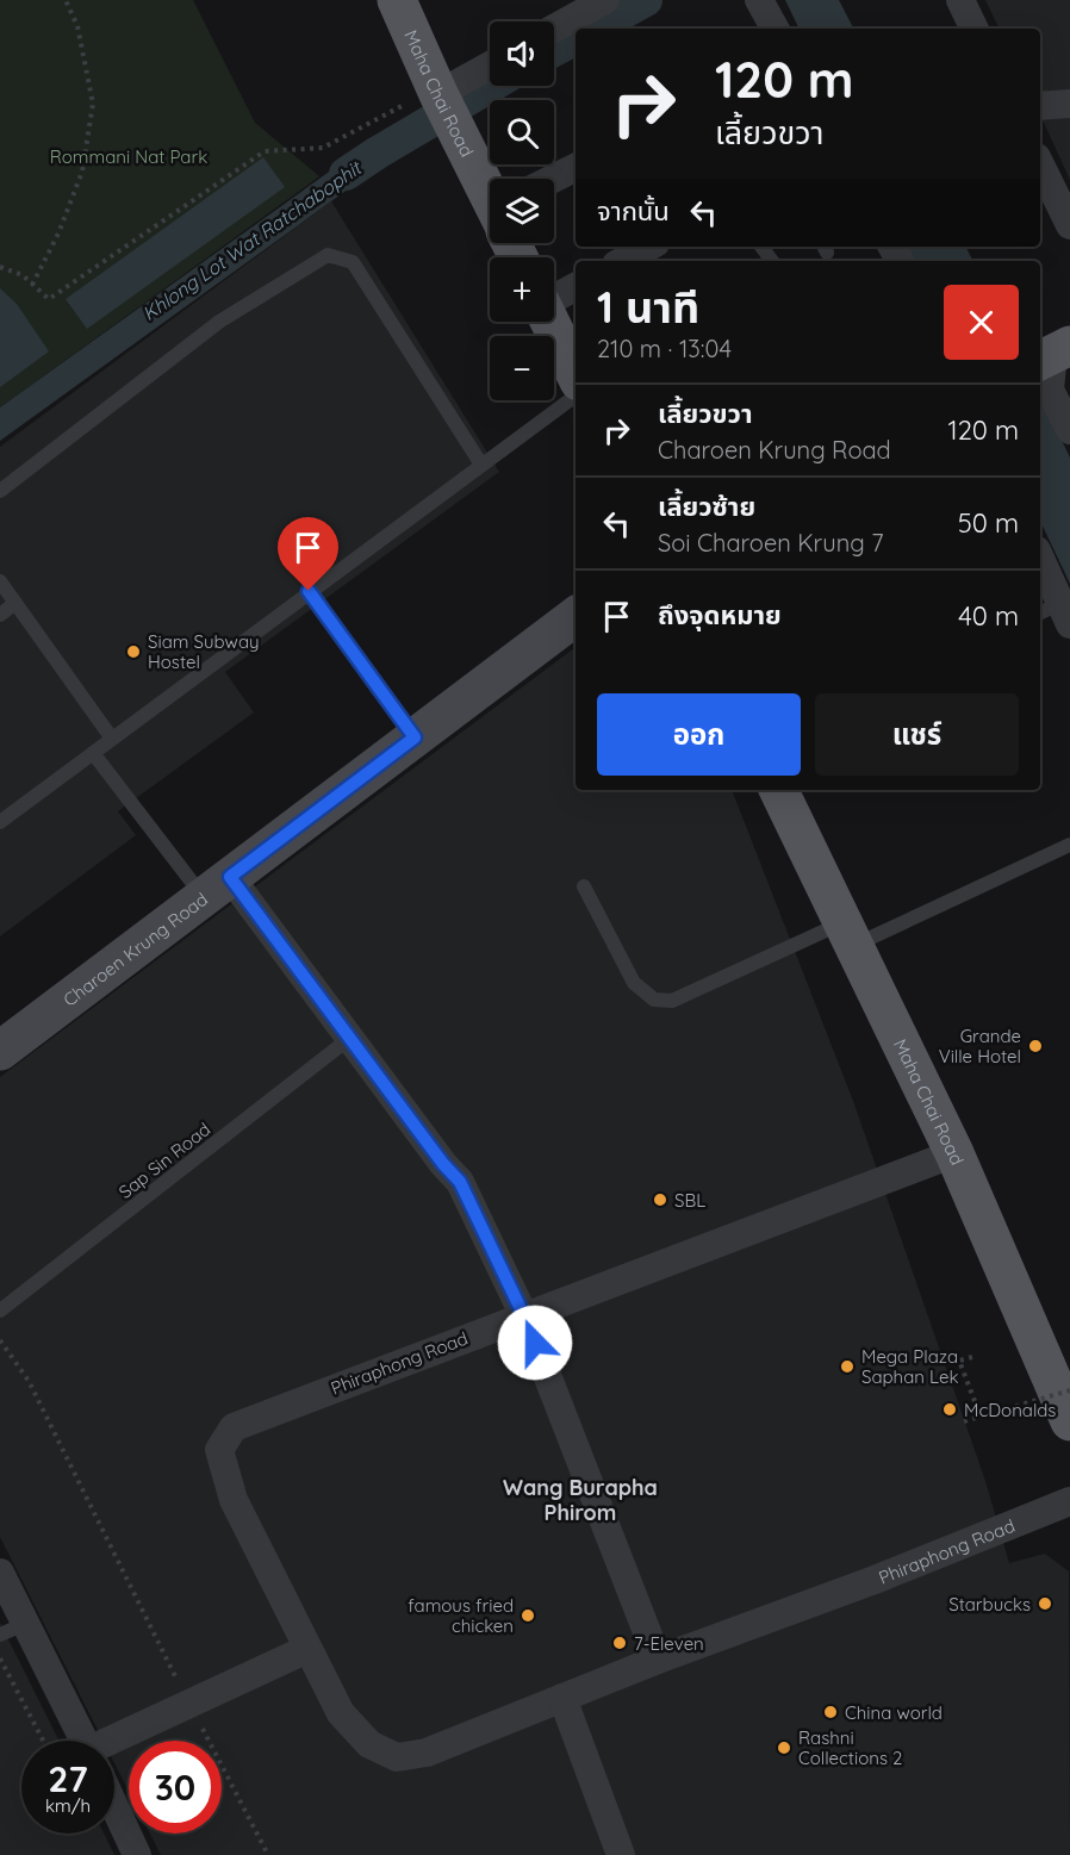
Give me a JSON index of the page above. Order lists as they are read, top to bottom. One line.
{"streets":{"main road":["Maha Chai Road","Charoen Krung Road"],"street":["Phiraphong Road"],"lane":["Sap Sin Road"]},"crossings":[["Maha Chai Road","Phiraphong Road"]],"districts":["Wang Burapha Phirom"],"water":["Khlong Lot Wat Ratchabophit"],"parks":["Rommani Nat Park"],"places":["Siam Subway Hostel","Grande Ville Hotel","SBL","Mega Plaza Saphan Lek","McDonalds","Starbucks","famous fried chicken","7-Eleven","China world","Rashni Collections 2"],"page":{"map_buttons":["+","−"],"turn":["120 m","เลี้ยวขวา"],"then":"จากนั้น","heading":["1 นาที","210 m · 13:04"],"list":[{"name":"เลี้ยวขวา","note":"Charoen Krung Road","value":"120 m"},{"name":"เลี้ยวซ้าย","note":"Soi Charoen Krung 7","value":"50 m"},{"name":"ถึงจุดหมาย","value":"40 m"}],"buttons":["ออก","แชร์"],"speed":"27 km/h","limit":"30"}}
